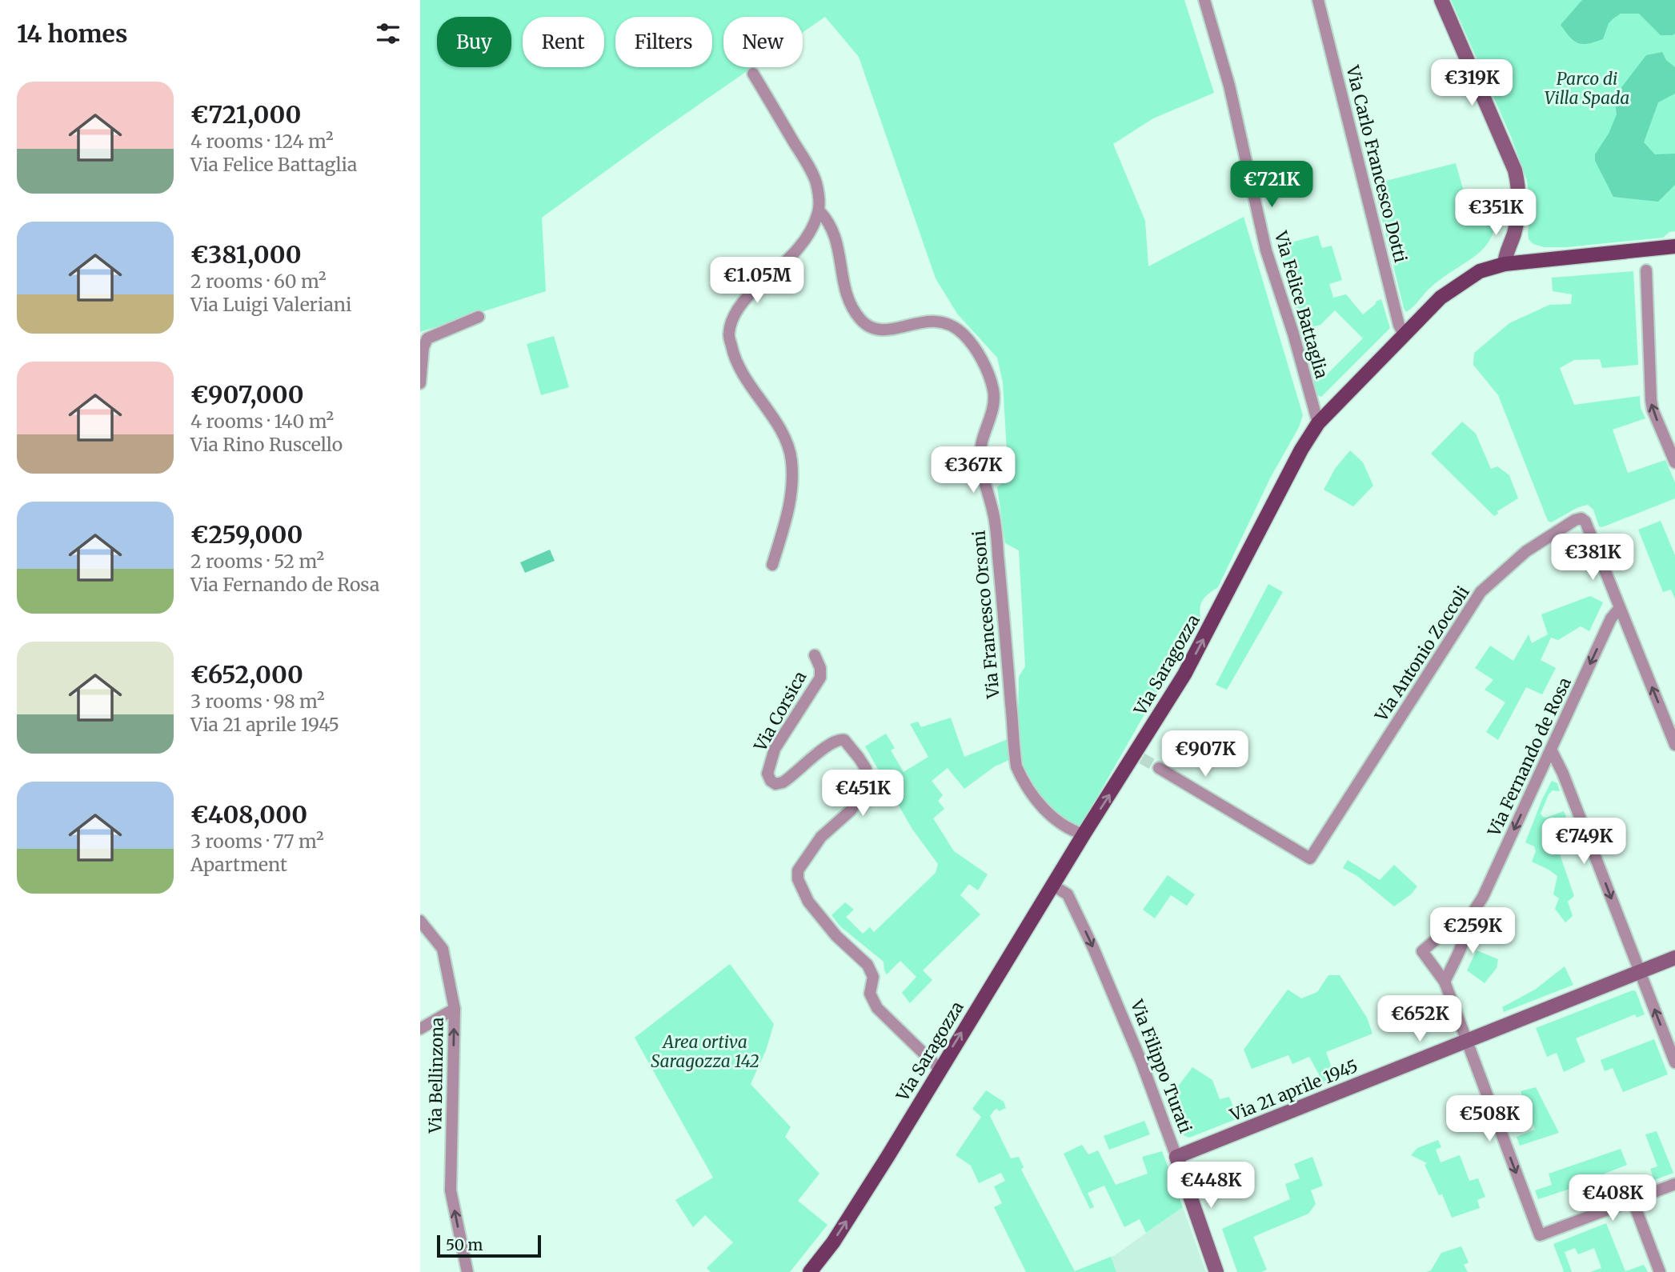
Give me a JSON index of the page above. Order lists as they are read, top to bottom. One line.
{"streets":{"main road":["Via Saragozza"],"street":["Via Carlo Francesco Dotti","Via Felice Battaglia","Via Francesco Orsoni","Via Antonio Zoccoli","Via Corsica","Via Fernando de Rosa","Via Filippo Turati","Via Bellinzona","Via 21 aprile 1945"]},"crossings":[["Via Carlo Francesco Dotti","Via Saragozza"],["Via Felice Battaglia","Via Saragozza"],["Via Francesco Orsoni","Via Saragozza"],["Via Antonio Zoccoli","Via Fernando de Rosa"],["Via Saragozza","Via Corsica"],["Via Saragozza","Via Filippo Turati"],["Via Filippo Turati","Via 21 aprile 1945"]],"one_way":["Via Saragozza","Via Fernando de Rosa","Via Filippo Turati","Via Bellinzona"],"parks":["Parco di Villa Spada","Area ortiva Saragozza 142"],"scale_bar":"50 m","page":{"heading":"14 homes","chip":["Buy","Rent","Filters","New"],"price":["€319K","€721K","€351K","€1.05M","€367K","€381K","€907K","€451K","€749K","€259K","€652K","€508K","€448K","€408K"],"list":[{"name":"€721,000","note":"4 rooms · 124 m² · Via Felice Battaglia"},{"name":"€381,000","note":"2 rooms · 60 m² · Via Luigi Valeriani"},{"name":"€907,000","note":"4 rooms · 140 m² · Via Rino Ruscello"},{"name":"€259,000","note":"2 rooms · 52 m² · Via Fernando de Rosa"},{"name":"€652,000","note":"3 rooms · 98 m² · Via 21 aprile 1945"},{"name":"€408,000","note":"3 rooms · 77 m² · Apartment"}],"scale":"50 m"}}
